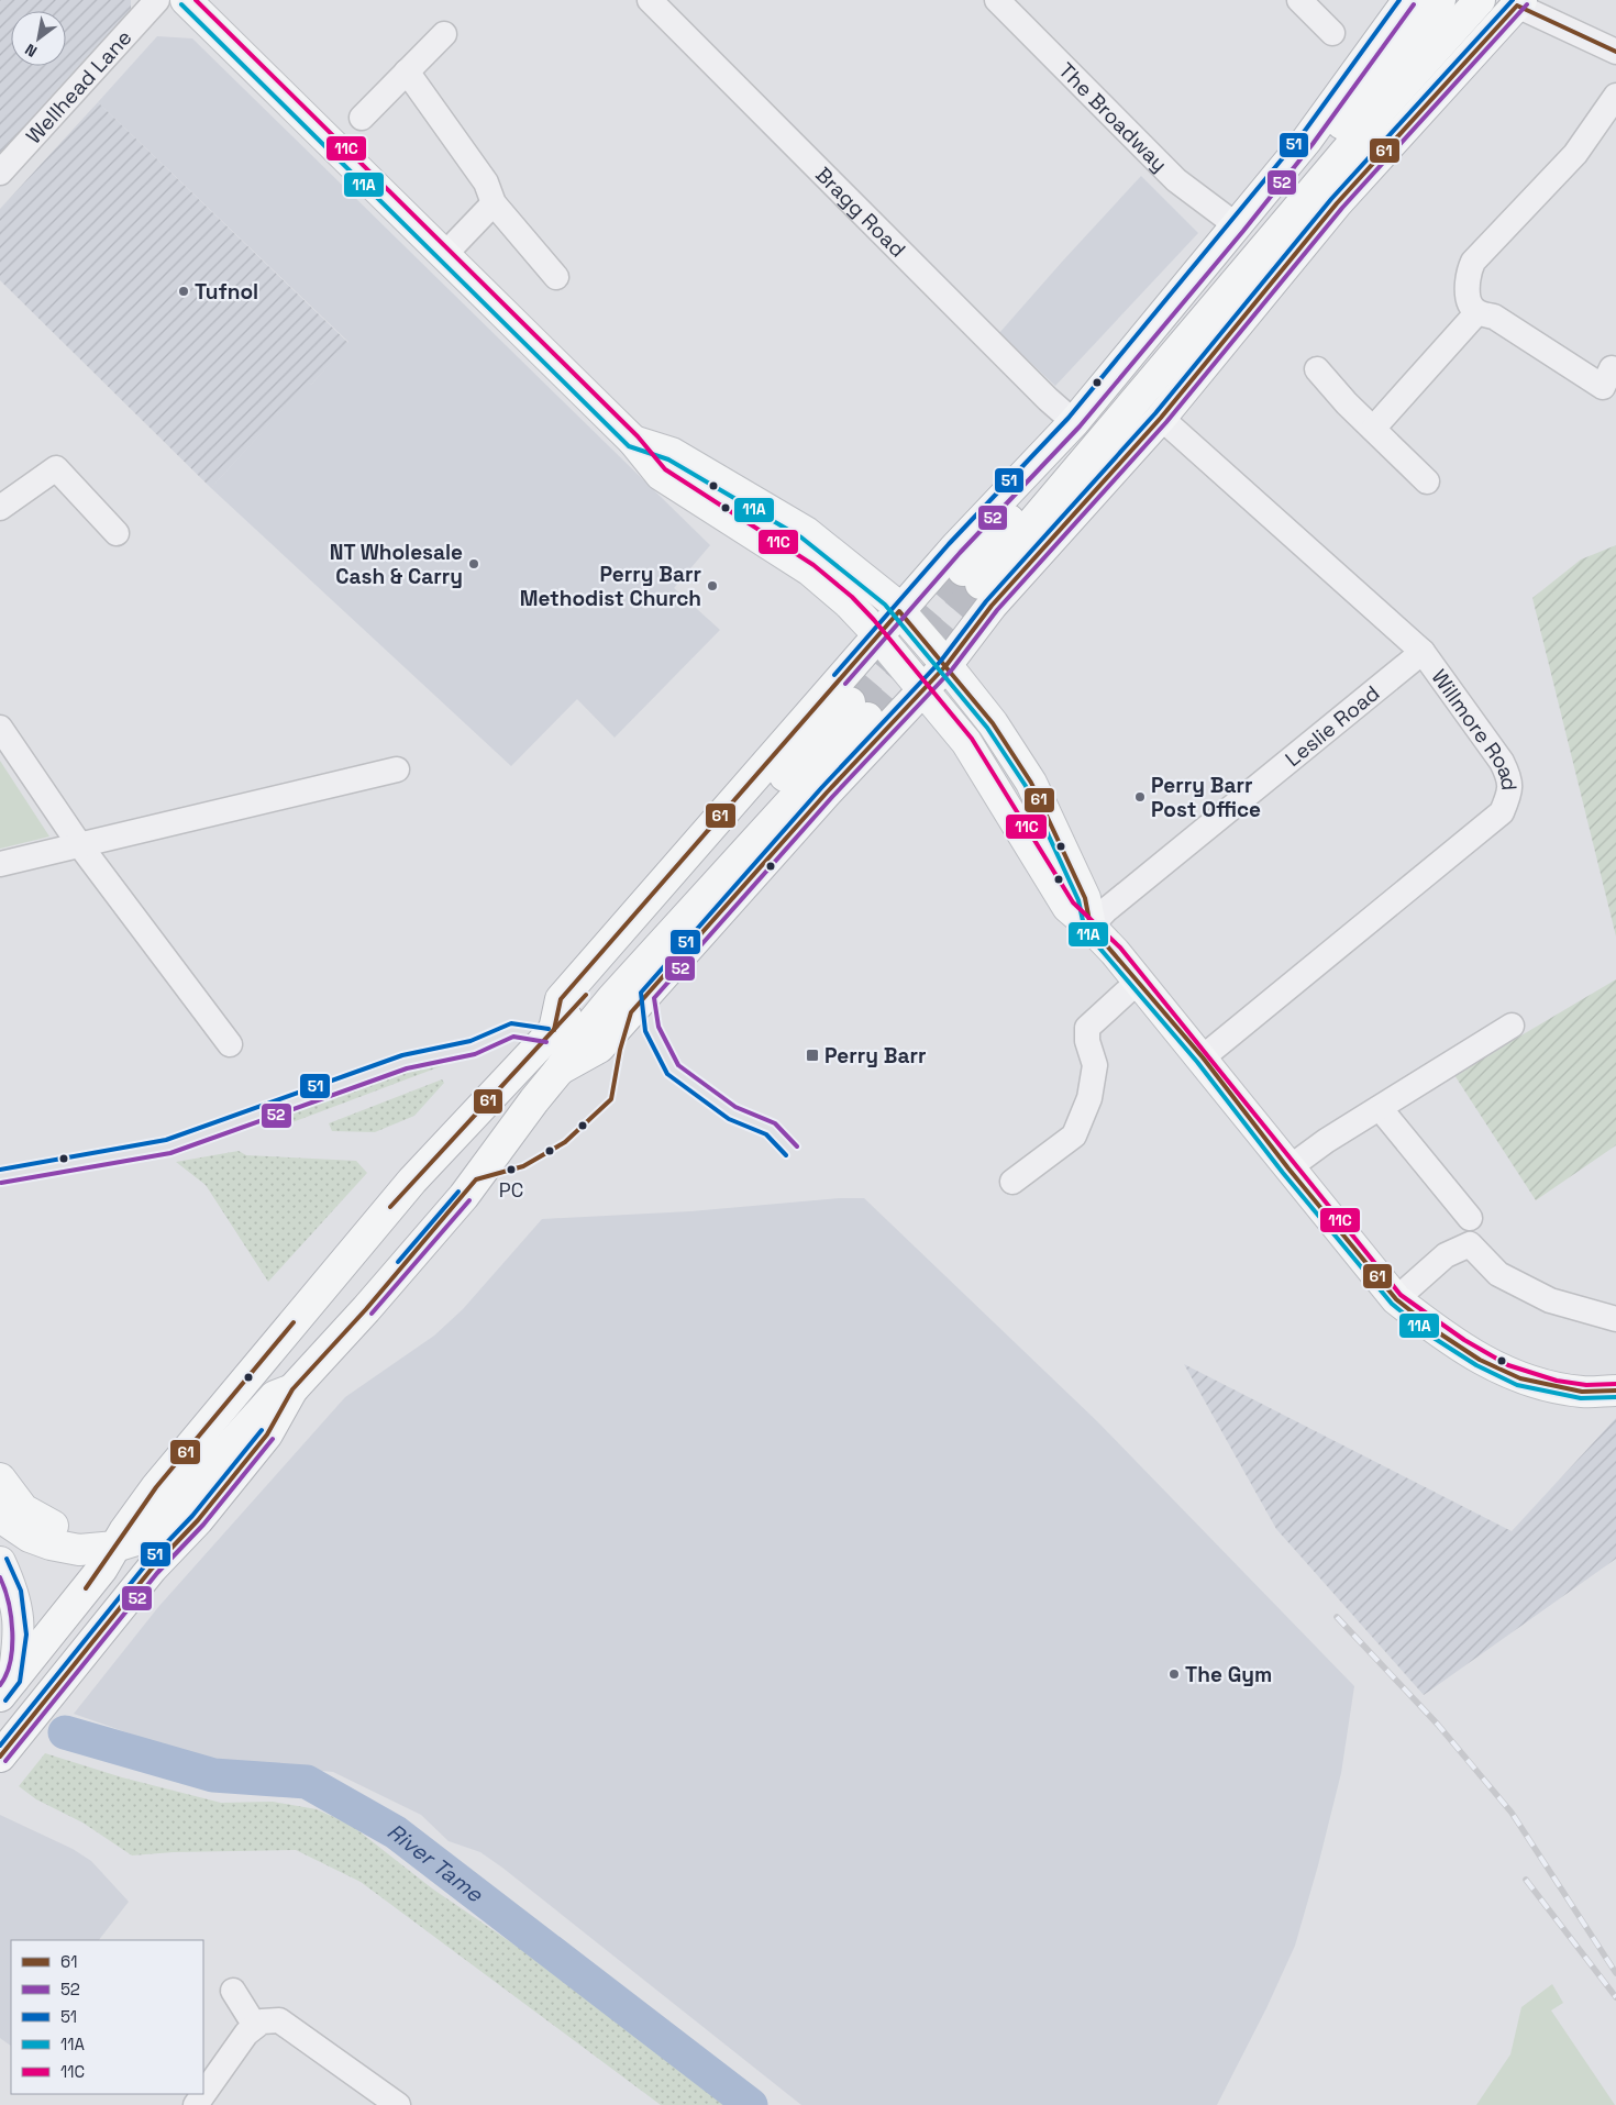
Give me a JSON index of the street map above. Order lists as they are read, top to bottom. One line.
{"streets":{"street":["Wellhead Lane","The Broadway","Bragg Road","Leslie Road","Willmore Road"]},"crossings":[["Leslie Road","Willmore Road"]],"water":["River Tame"],"places":{"other":["Tufnol","NT Wholesale Cash & Carry","Perry Barr Methodist Church","Perry Barr Post Office","PC","The Gym"],"transit":["Perry Barr"]},"lines":["transit line 51","transit line 11C","transit line 52","transit line 11A","transit line 61"],"legend":["61","52","51","11A","11C"],"north":"bottom left"}
